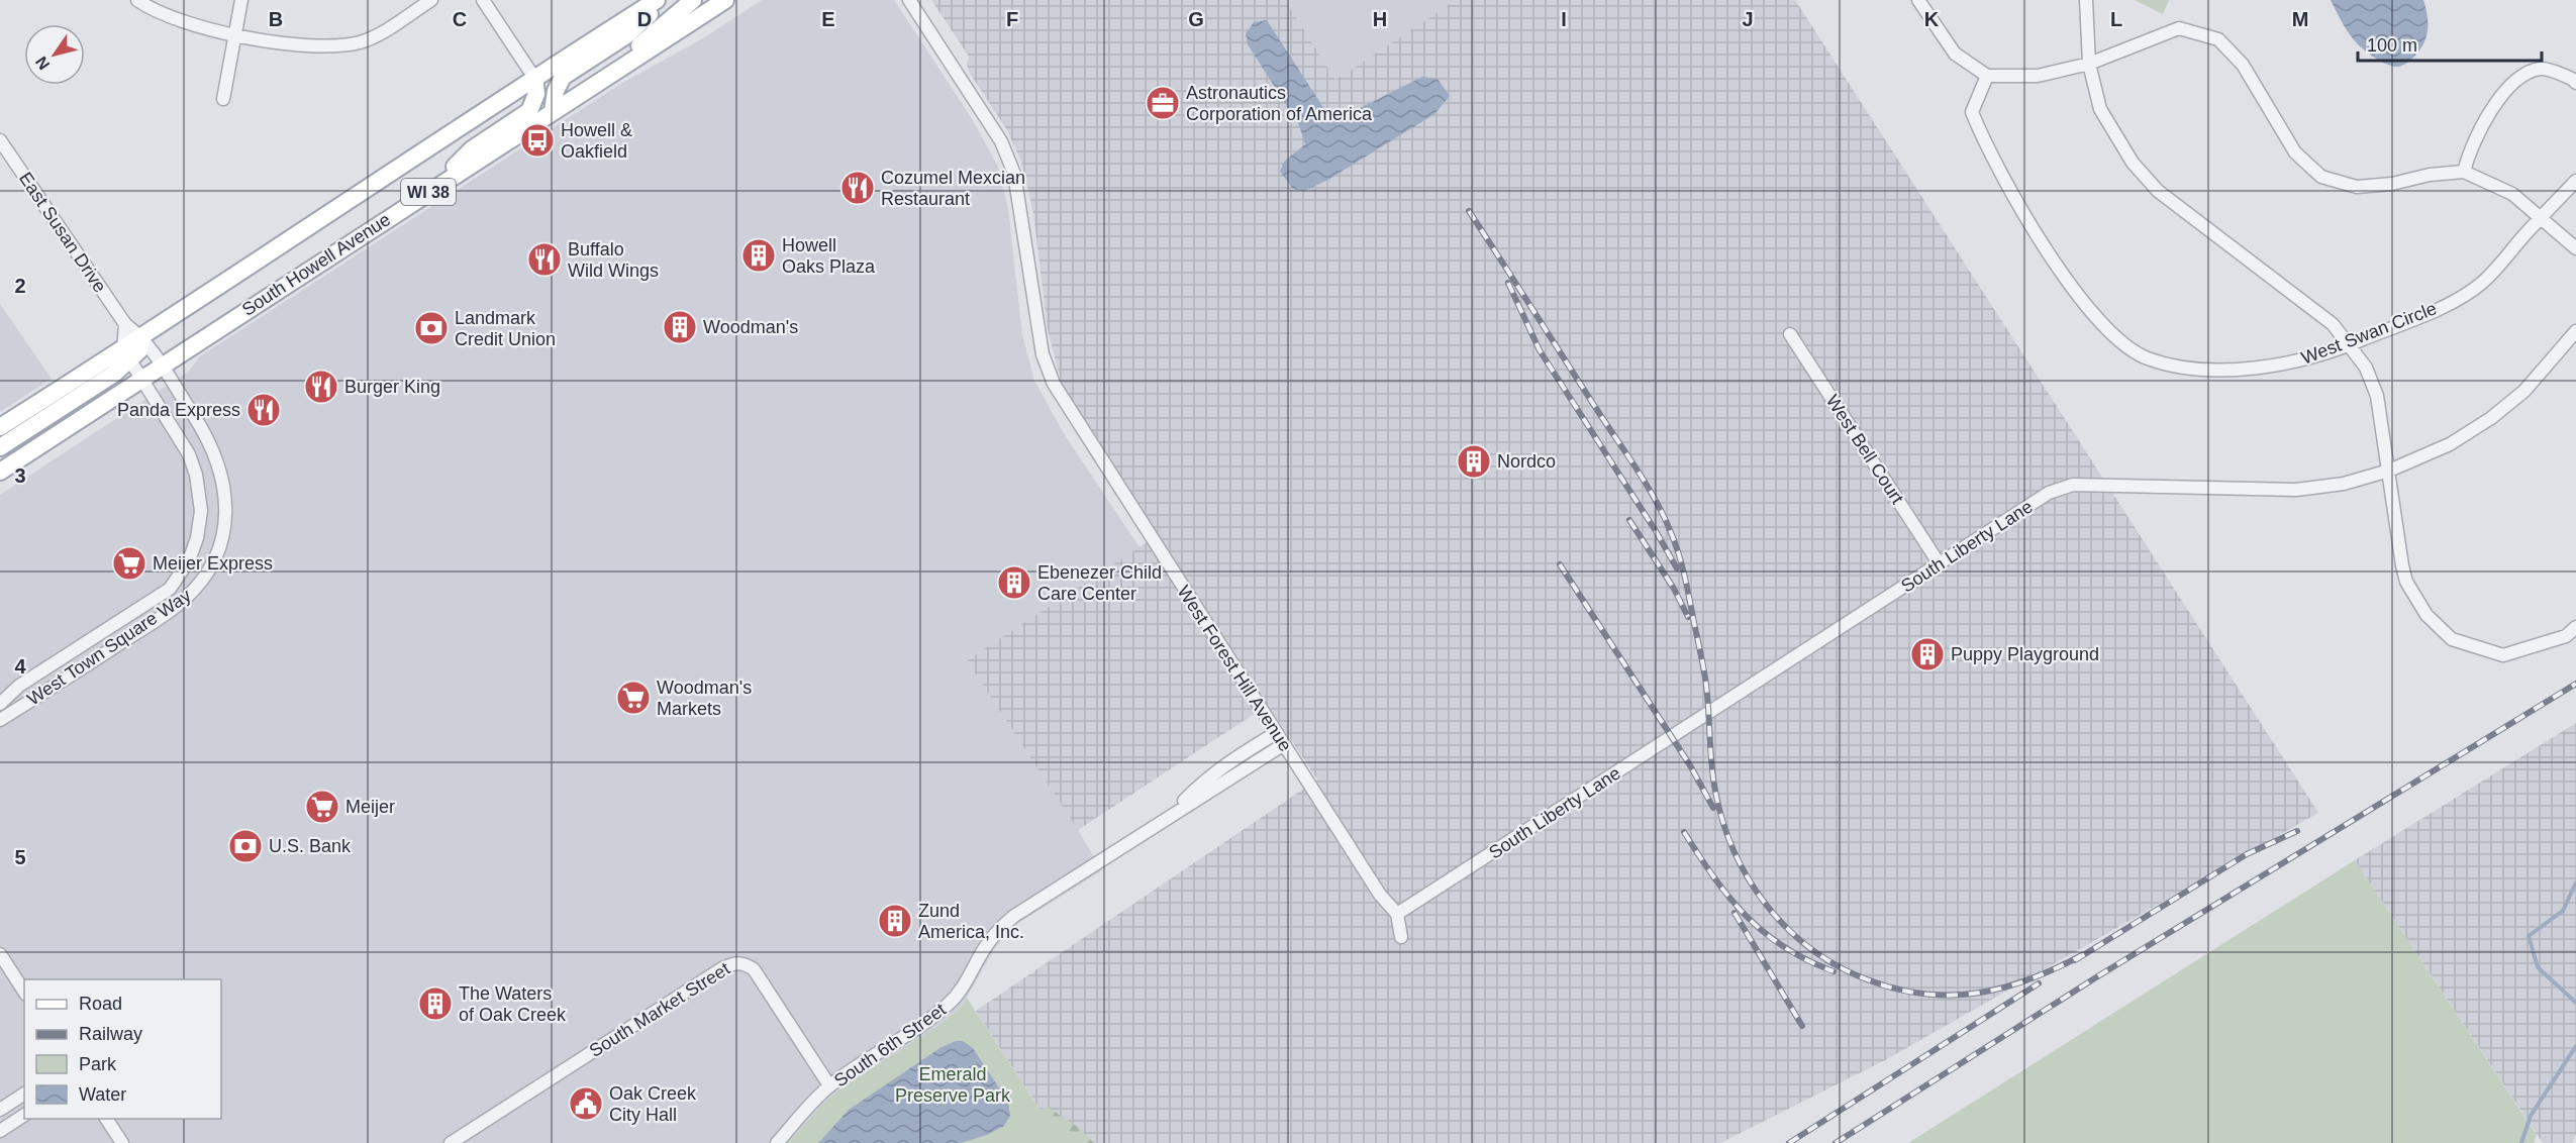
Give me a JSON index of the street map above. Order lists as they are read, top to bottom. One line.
{"streets":{"main road":["WI 38","South Howell Avenue"],"street":["East Susan Drive","West Swan Circle","West Bell Court","South Liberty Lane","West Town Square Way","West Forest Hill Avenue","South Market Street","South 6th Street"]},"crossings":[["East Susan Drive","South Howell Avenue"],["East Susan Drive","West Town Square Way"],["South Howell Avenue","West Town Square Way"],["West Bell Court","South Liberty Lane"],["South Liberty Lane","West Forest Hill Avenue"],["West Forest Hill Avenue","South 6th Street"],["South Market Street","South 6th Street"]],"parks":["Emerald Preserve Park"],"places":{"office":["Astronautics Corporation of America"],"bus stop":["Howell & Oakfield"],"restaurant":["Cozumel Mexcian Restaurant","Buffalo Wild Wings","Burger King","Panda Express"],"building":["Howell Oaks Plaza","Woodman's","Nordco","Ebenezer Child Care Center","Puppy Playground","Zund America, Inc.","The Waters of Oak Creek"],"bank":["Landmark Credit Union","U.S. Bank"],"supermarket":["Meijer Express","Woodman's Markets","Meijer"],"public building":["Oak Creek City Hall"]},"legend":["Road","Railway","Park","Water"],"scale_bar":"100 m","north":"bottom left","grid":{"columns":["B","C","D","E","F","G","H","I","J","K","L","M"],"rows":["2","3","4","5"]}}
